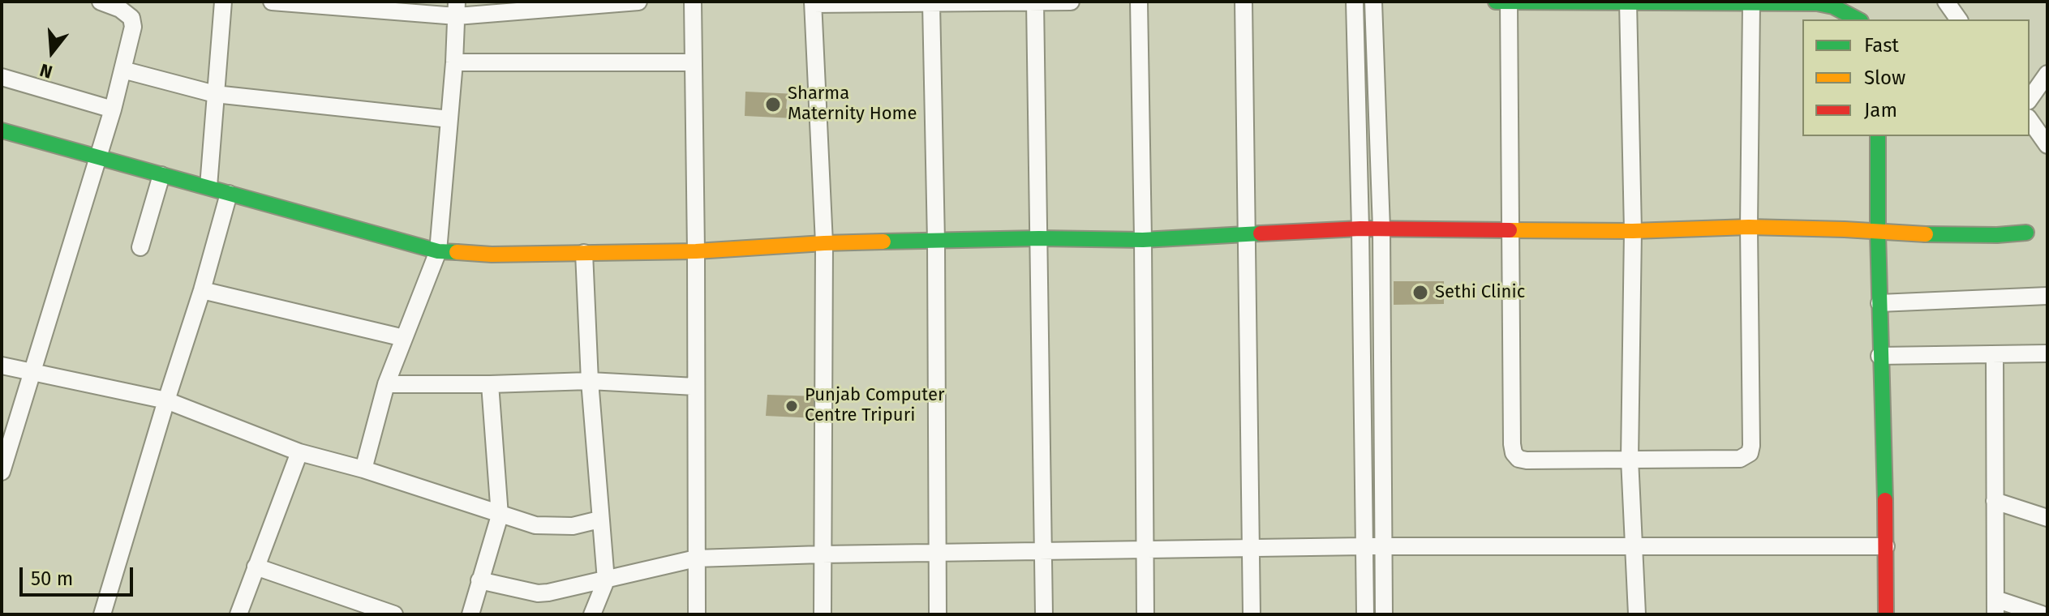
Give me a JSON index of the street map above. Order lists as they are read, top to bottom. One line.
{"places":["Sharma Maternity Home","Sethi Clinic","Punjab Computer Centre Tripuri"],"legend":["Fast","Slow","Jam"],"scale_bar":"50 m","north":"bottom"}
